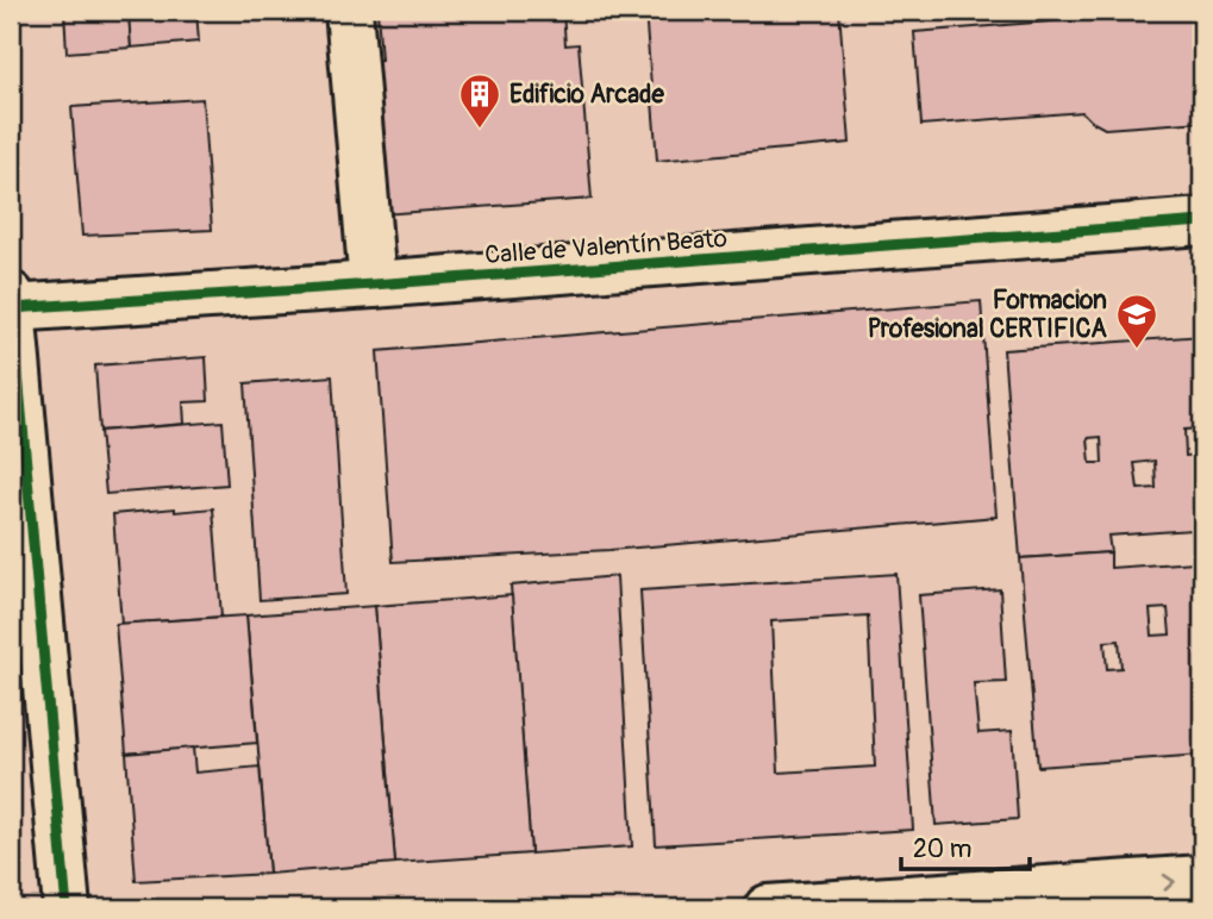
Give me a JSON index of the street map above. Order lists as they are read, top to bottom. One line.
{"streets":{"street":["Calle de Valentín Beato"]},"places":{"building":["Edificio Arcade"],"school or university":["Formacion Profesional CERTIFICA"]},"scale_bar":"20 m"}
